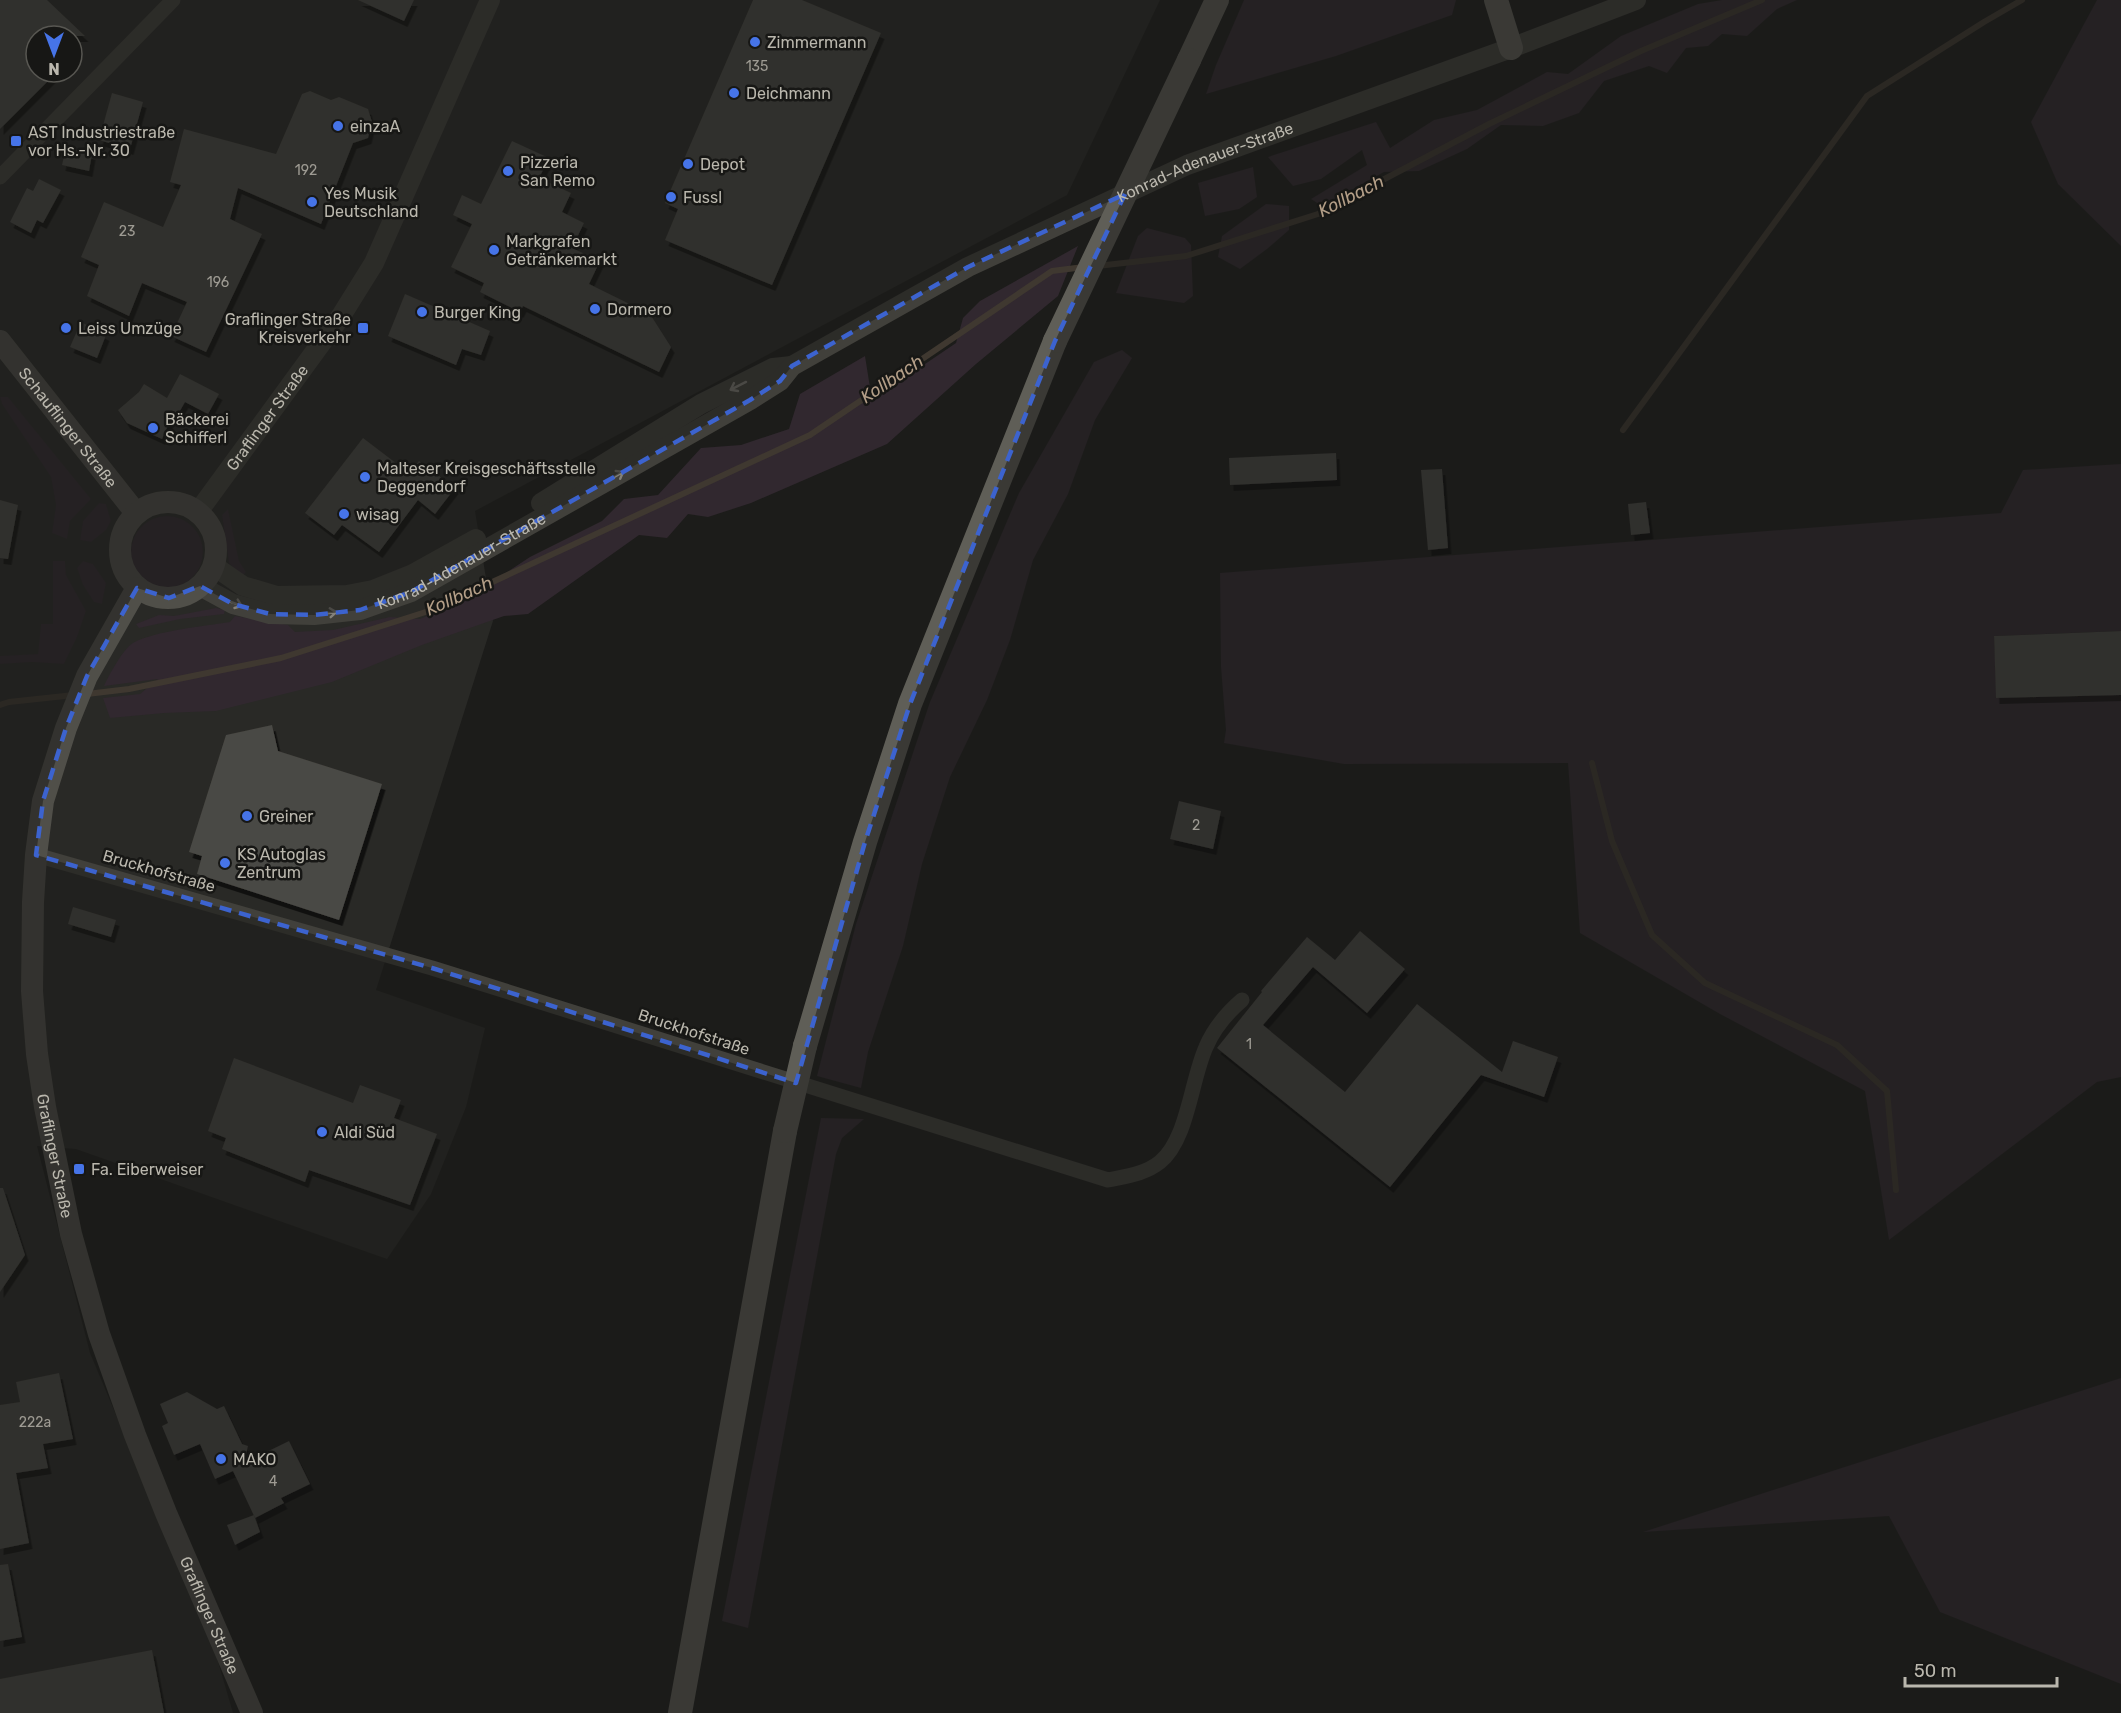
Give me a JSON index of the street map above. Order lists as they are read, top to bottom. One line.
{"streets":{"main road":["Graflinger Straße","Schauflinger Straße"],"street":["Konrad-Adenauer-Straße","Bruckhofstraße"]},"crossings":[["Konrad-Adenauer-Straße","Graflinger Straße"],["Konrad-Adenauer-Straße","Schauflinger Straße"],["Graflinger Straße","Schauflinger Straße"],["Graflinger Straße","Bruckhofstraße"]],"water":["Kollbach"],"places":{"other":["Zimmermann","Deichmann","einzaA","Depot","Pizzeria San Remo","Fussl","Yes Musik Deutschland","Markgrafen Getränkemarkt","Dormero","Burger King","Leiss Umzüge","Bäckerei Schifferl","Malteser Kreisgeschäftsstelle Deggendorf","wisag","Greiner","KS Autoglas Zentrum","Aldi Süd","MAKO"],"transit":["AST Industriestraße vor Hs.-Nr. 30","Graflinger Straße Kreisverkehr","Fa. Eiberweiser"]},"house_numbers":["135","192","23","196","2","1","222a","4"],"scale_bar":"50 m","north":"bottom"}
